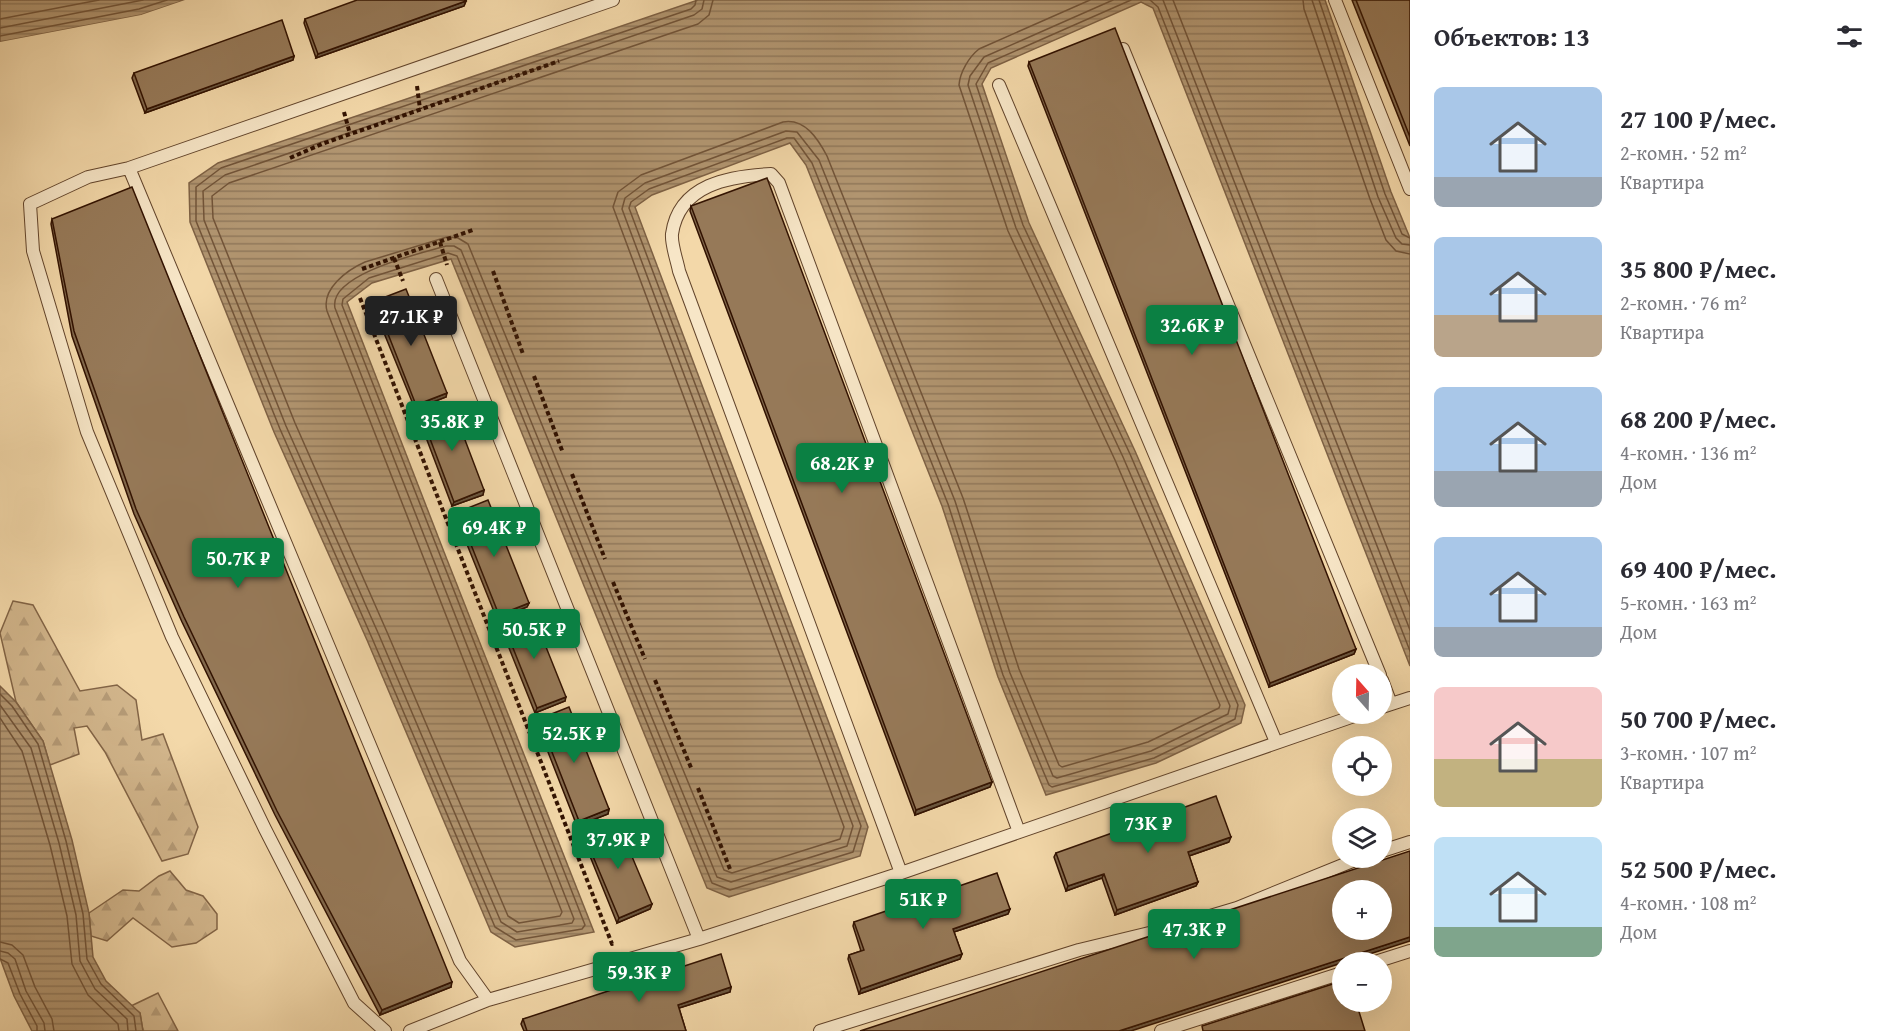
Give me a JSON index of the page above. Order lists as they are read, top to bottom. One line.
{"north":"top","page":{"heading":"Объектов: 13","list":[{"name":"27 100 ₽/мес.","note":"2-комн. · 52 m² · Квартира"},{"name":"35 800 ₽/мес.","note":"2-комн. · 76 m² · Квартира"},{"name":"68 200 ₽/мес.","note":"4-комн. · 136 m² · Дом"},{"name":"69 400 ₽/мес.","note":"5-комн. · 163 m² · Дом"},{"name":"50 700 ₽/мес.","note":"3-комн. · 107 m² · Квартира"},{"name":"52 500 ₽/мес.","note":"4-комн. · 108 m² · Дом"}],"price":["27.1K ₽","32.6K ₽","35.8K ₽","68.2K ₽","69.4K ₽","50.7K ₽","50.5K ₽","52.5K ₽","73K ₽","37.9K ₽","51K ₽","47.3K ₽","59.3K ₽"],"map_buttons":["+","−"]}}
